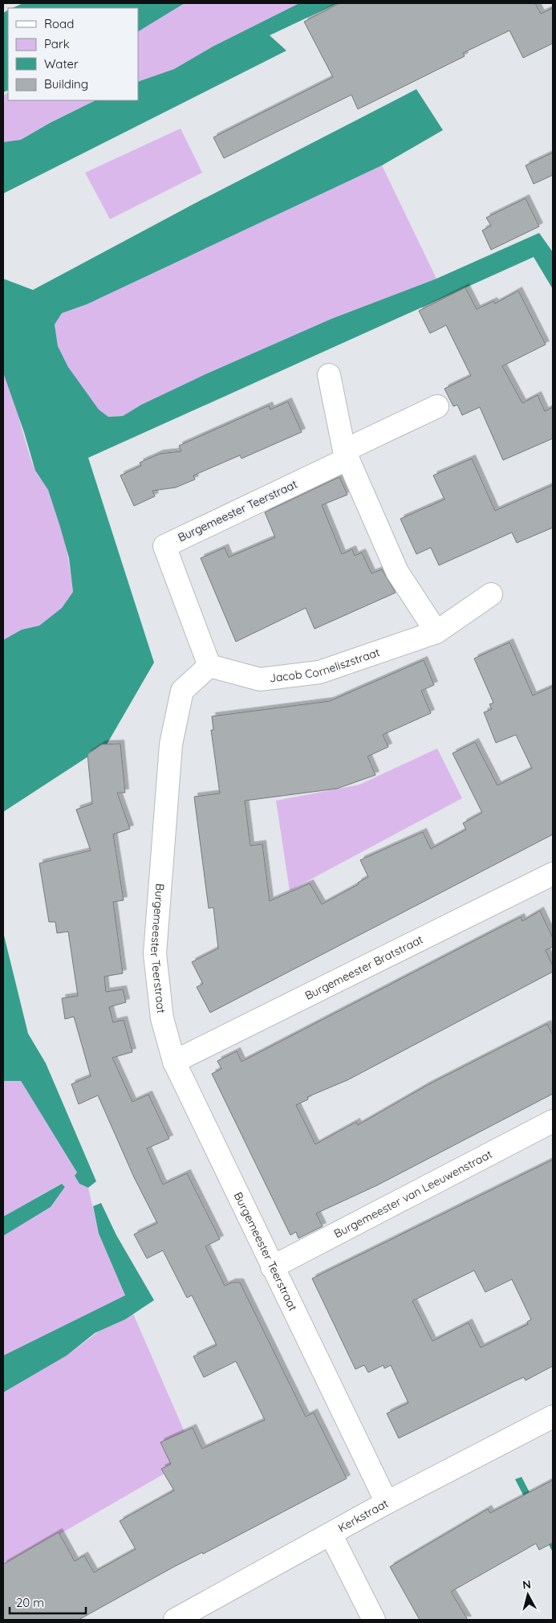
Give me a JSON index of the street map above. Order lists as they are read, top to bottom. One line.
{"streets":{"street":["Burgemeester Teerstraat","Jacob Corneliszstraat","Burgemeester Bratstraat","Burgemeester van Leeuwenstraat","Kerkstraat"]},"crossings":[["Burgemeester Teerstraat","Jacob Corneliszstraat"],["Burgemeester Teerstraat","Burgemeester Bratstraat"],["Burgemeester Teerstraat","Burgemeester van Leeuwenstraat"],["Burgemeester Teerstraat","Kerkstraat"]],"legend":["Road","Park","Water","Building"],"scale_bar":"20 m","north":"top"}
